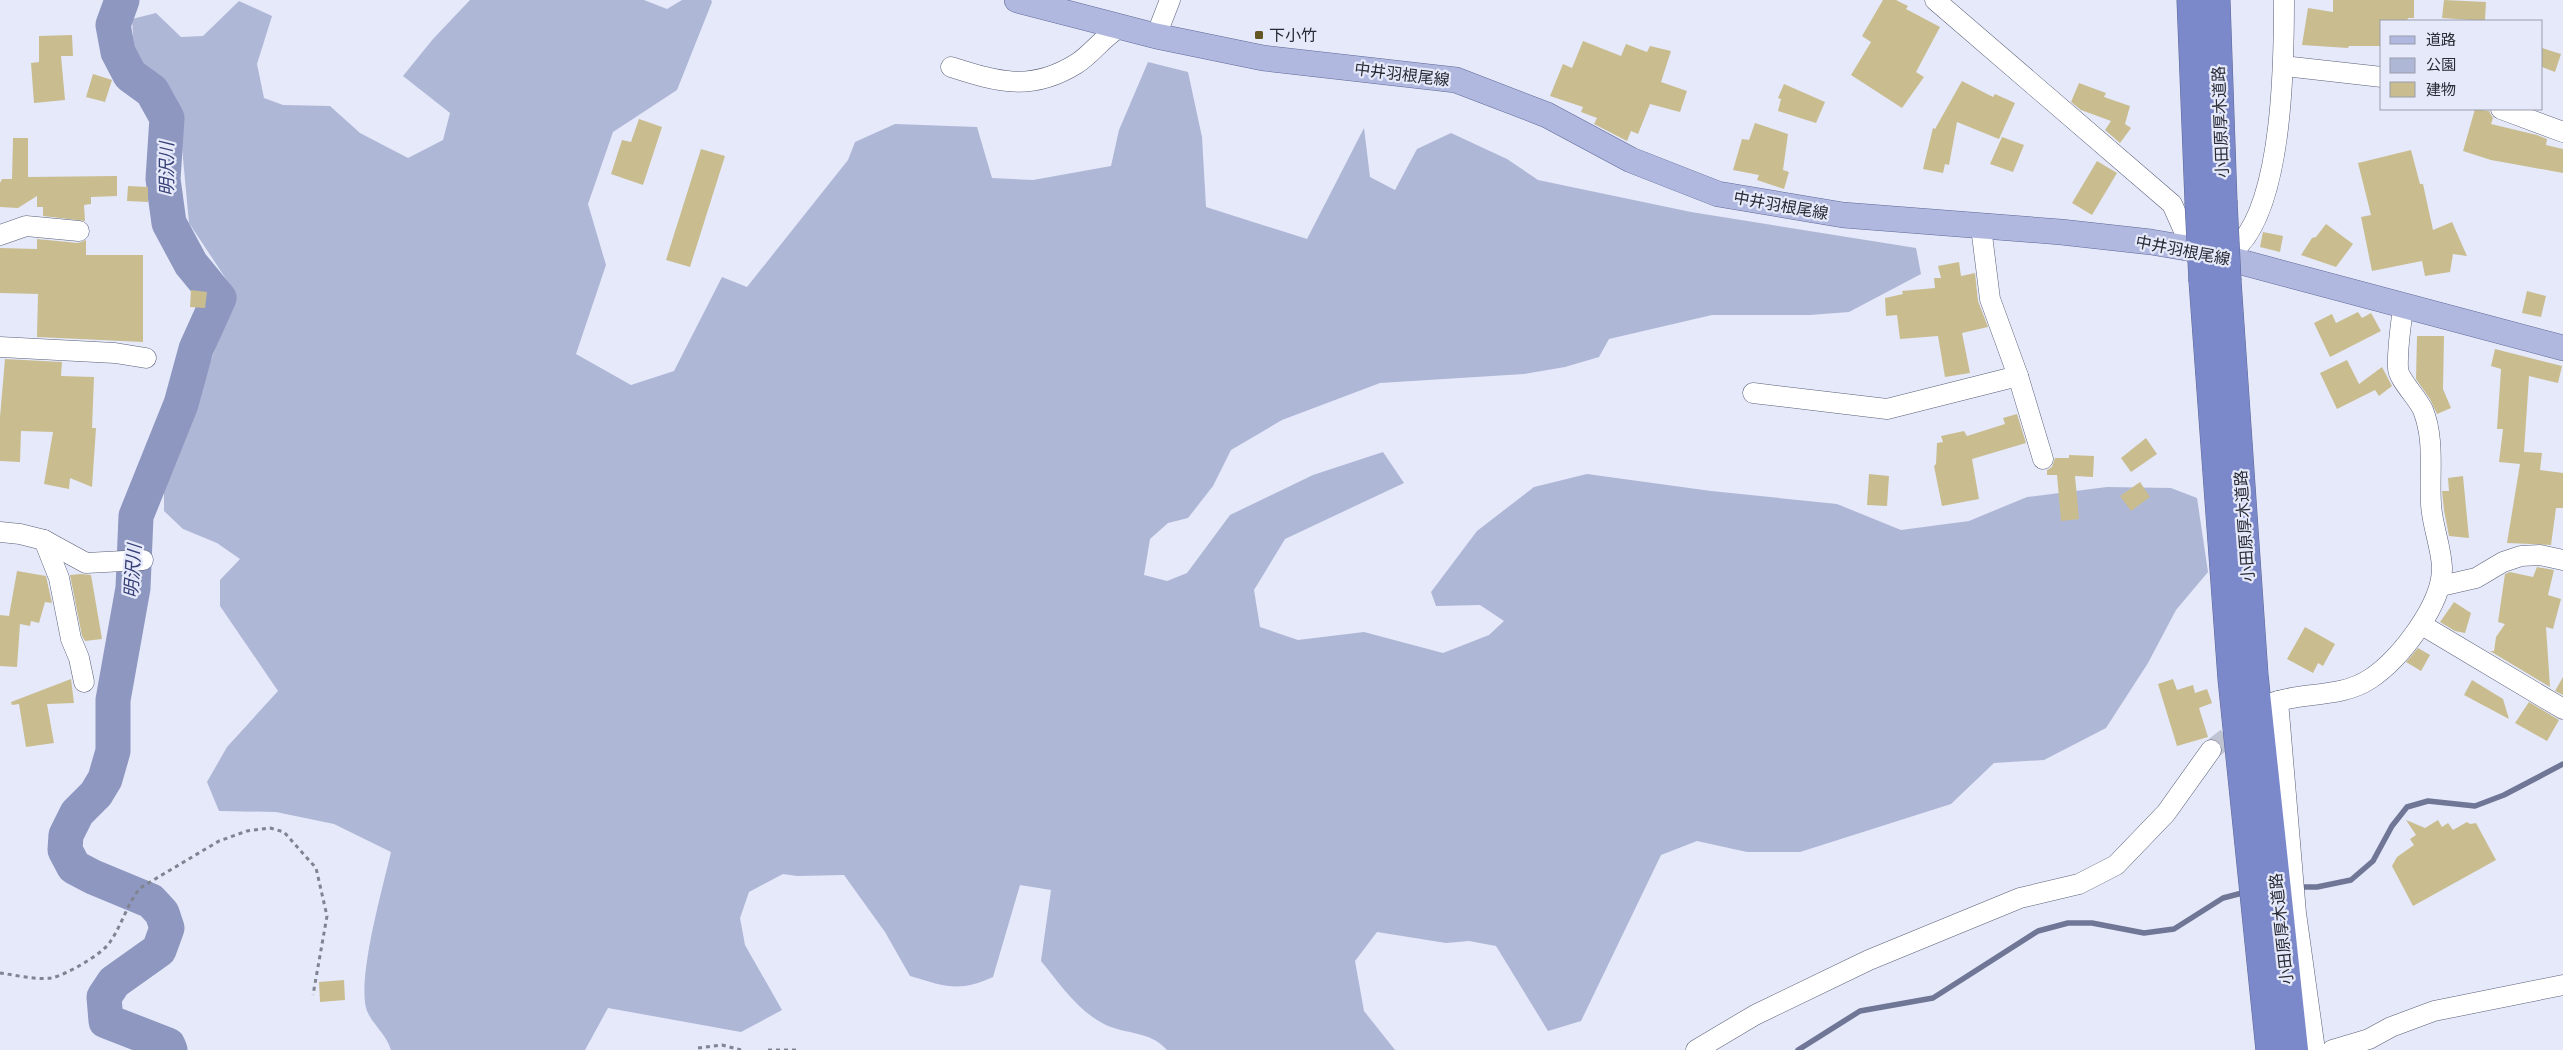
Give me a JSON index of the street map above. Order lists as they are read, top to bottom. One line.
{"streets":{"highway":["小田原厚木道路"],"main road":["中井羽根尾線"]},"crossings":[["中井羽根尾線","小田原厚木道路"]],"water":["明沢川"],"places":{"transit":["下小竹"]},"legend":["道路","公園","建物"]}
